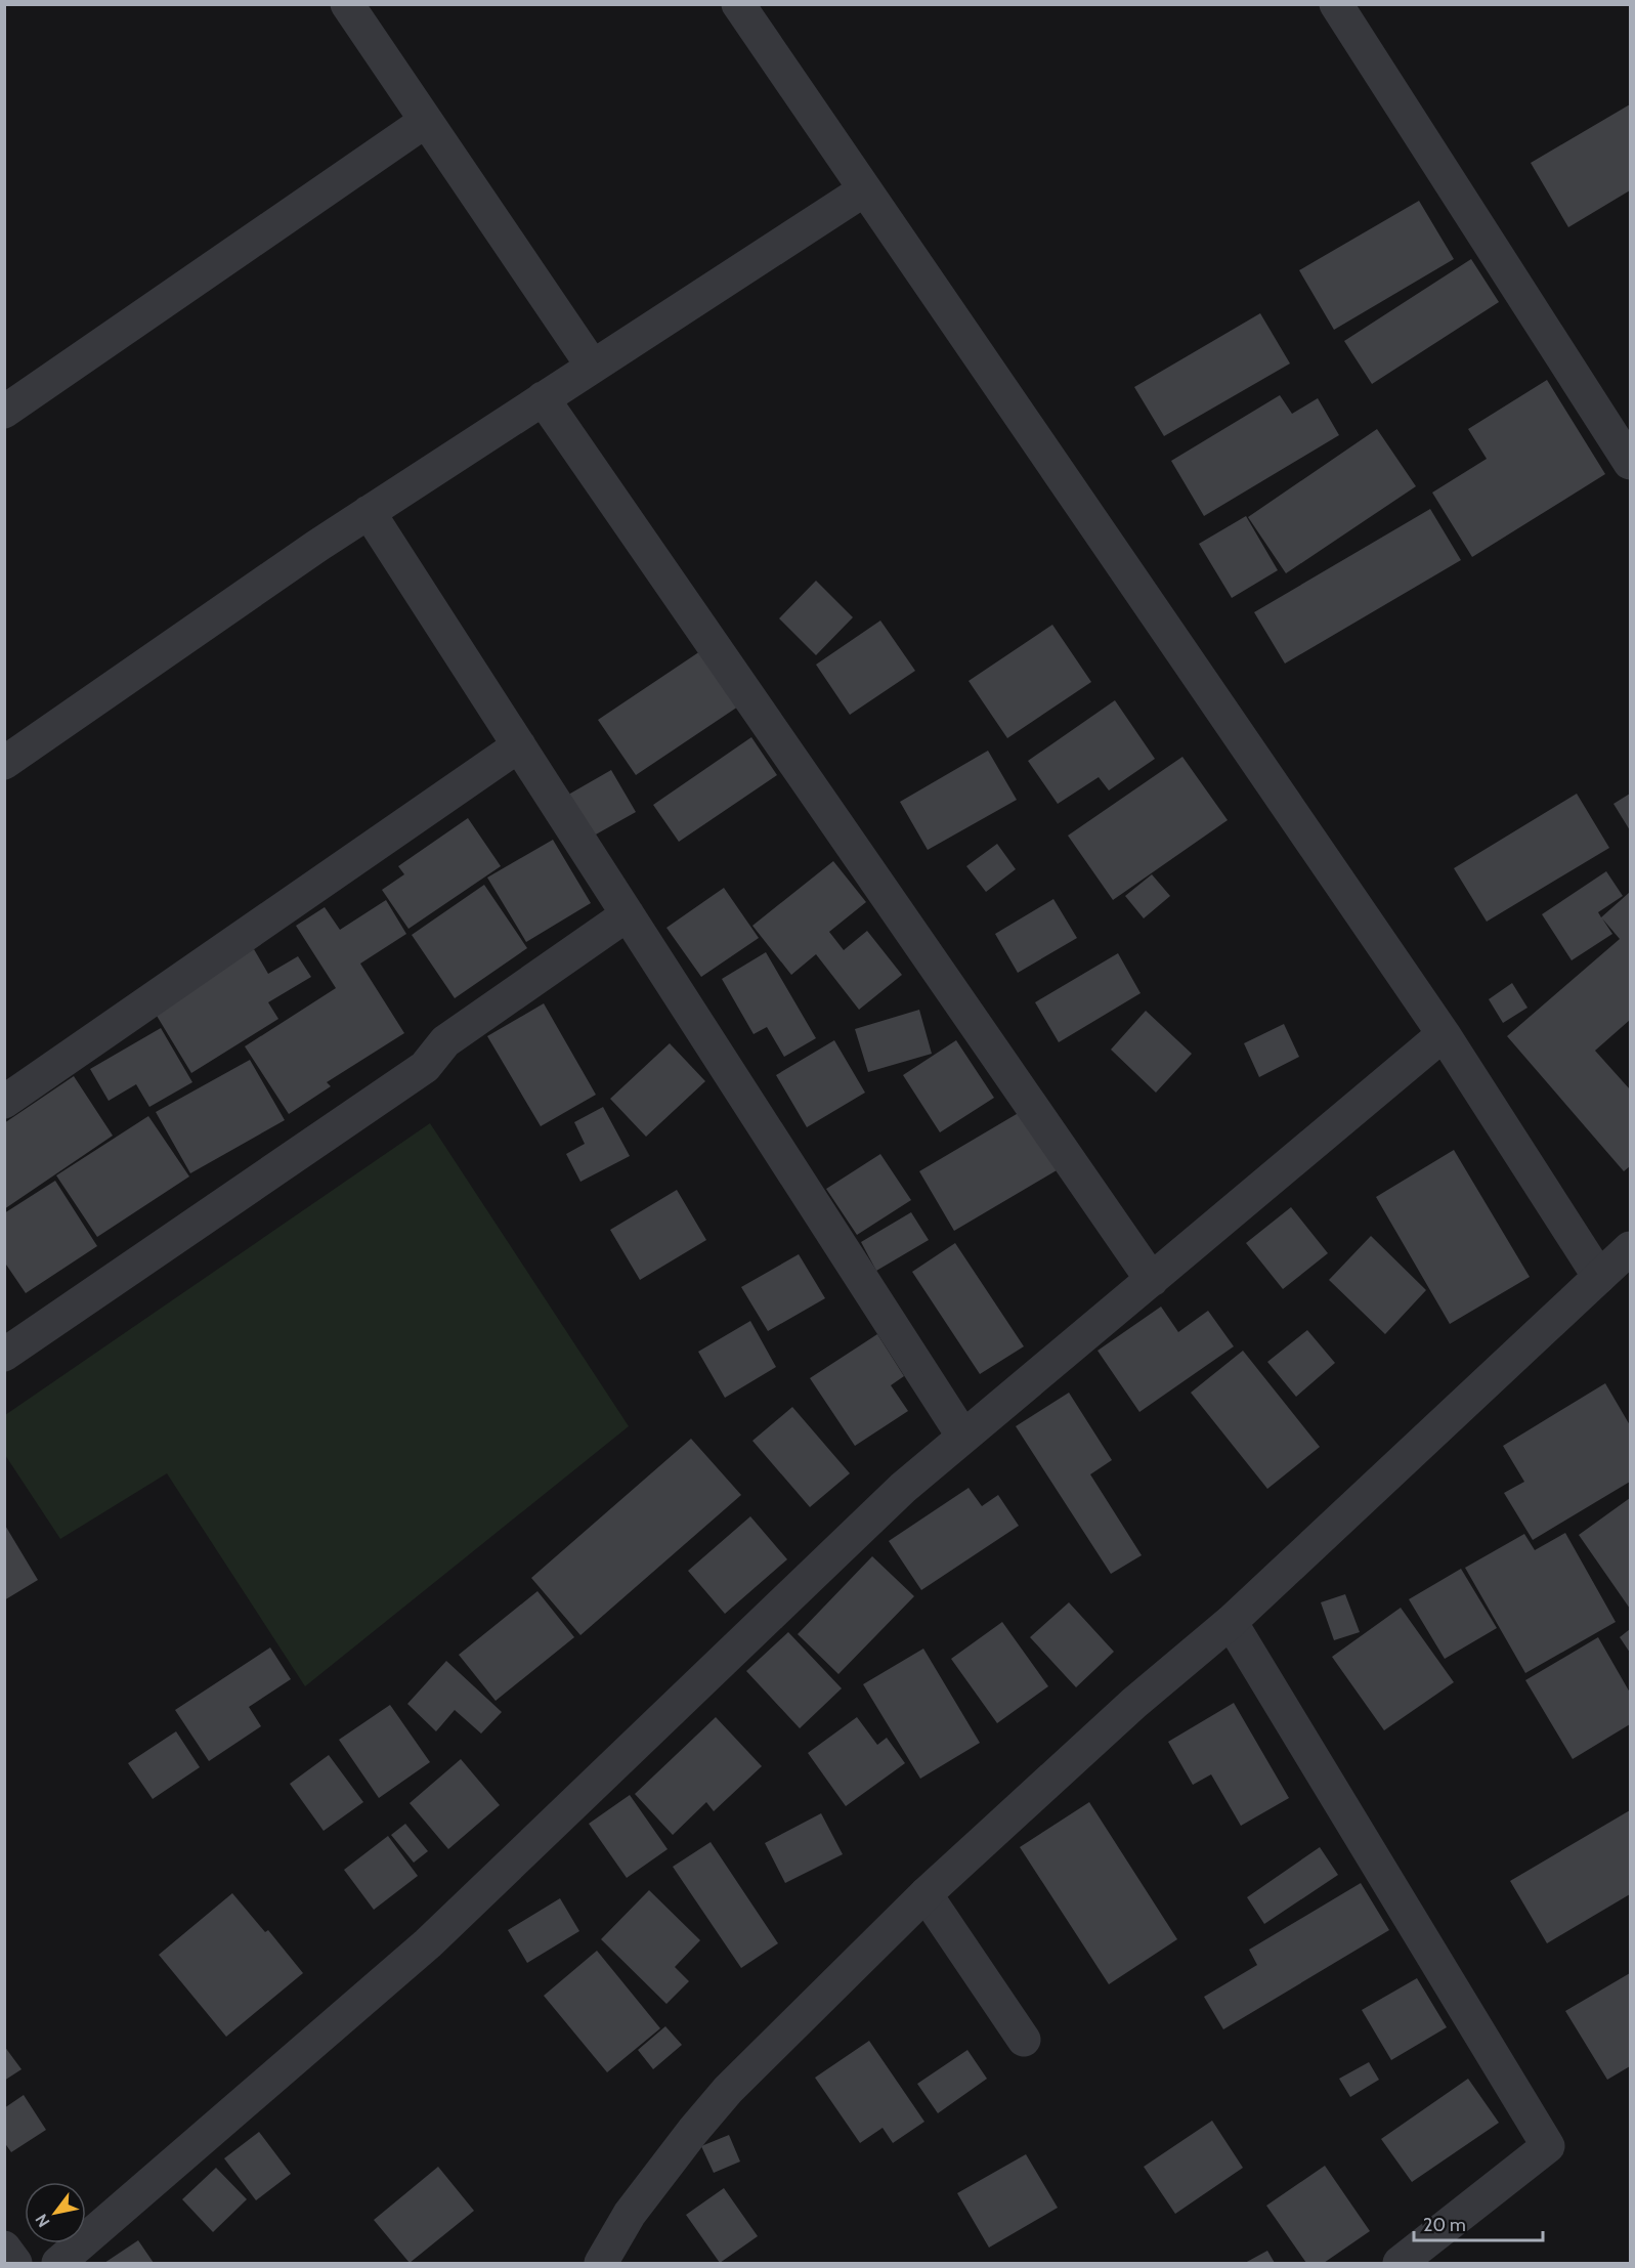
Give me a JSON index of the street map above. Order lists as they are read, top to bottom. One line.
{"scale_bar":"20 m","north":"bottom left"}
